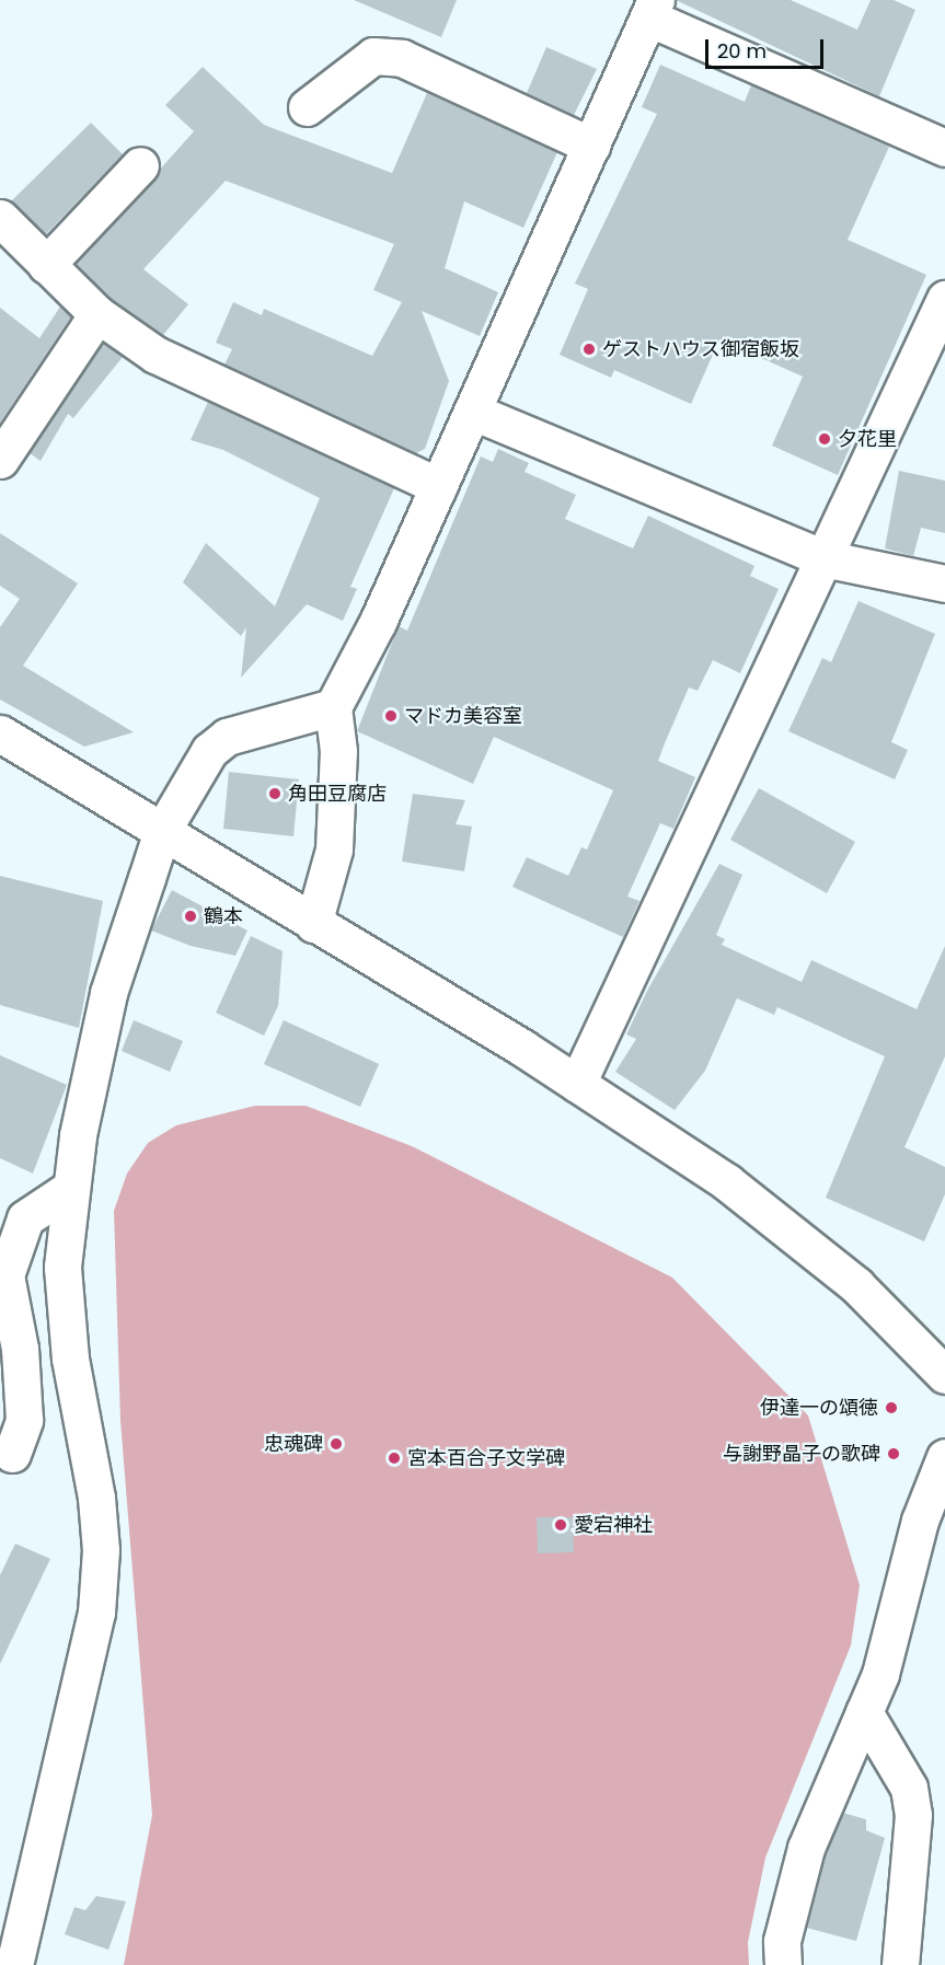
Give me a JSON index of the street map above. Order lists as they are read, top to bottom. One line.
{"places":["ゲストハウス御宿飯坂","夕花里","マドカ美容室","角田豆腐店","鶴本","伊達一の頌徳","忠魂碑","与謝野晶子の歌碑","宮本百合子文学碑","愛宕神社"],"scale_bar":"20 m"}
